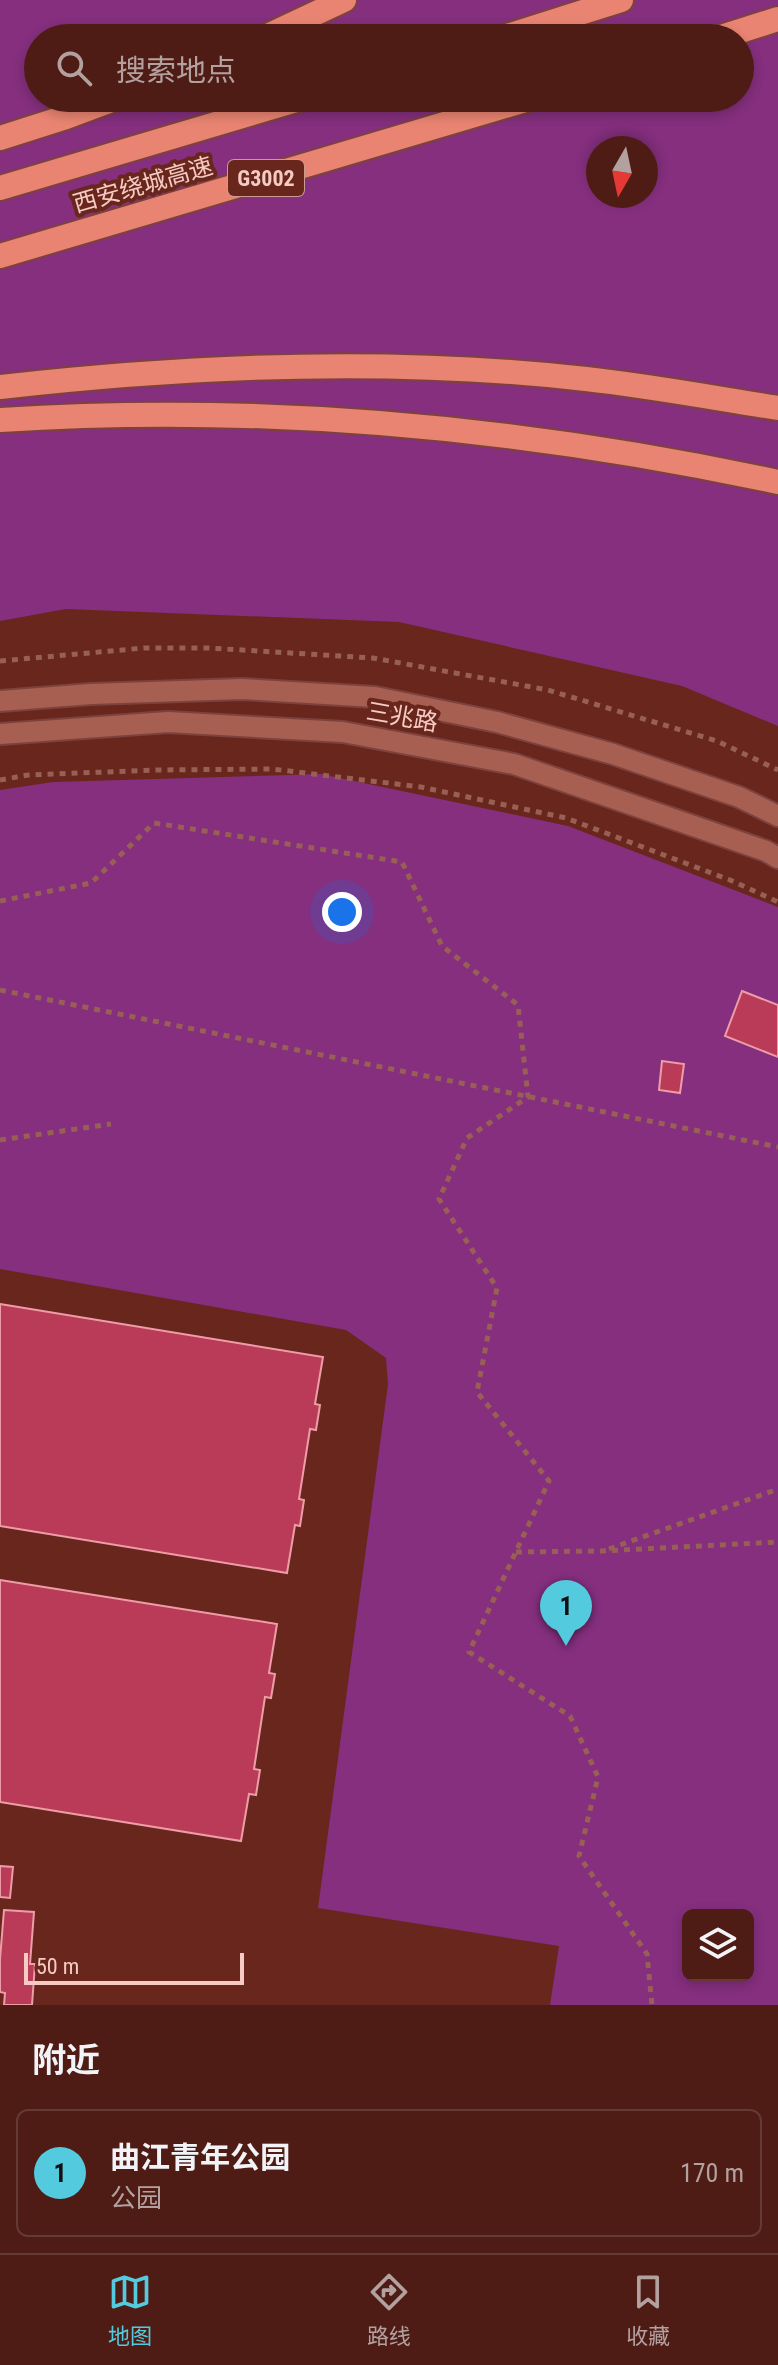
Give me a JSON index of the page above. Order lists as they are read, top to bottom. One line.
{"streets":{"highway":["G3002","西安绕城高速"],"street":["三兆路"]},"scale_bar":"50 m","north":"bottom","page":{"search":"搜索地点","pins":"1","scale":"50 m","heading":"附近","list":[{"mark":"1","name":"曲江青年公园","note":"公园","value":"170 m"}],"nav":["地图","路线","收藏"]}}
